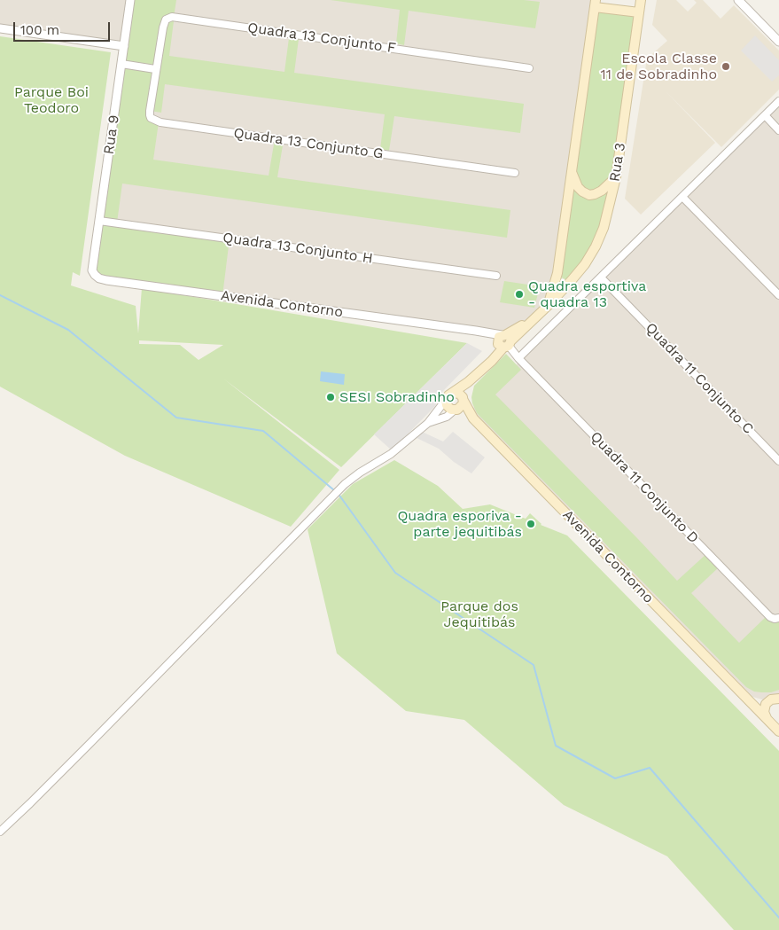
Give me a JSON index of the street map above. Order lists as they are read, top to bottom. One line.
{"streets":{"main road":["Rua 3","Avenida Contorno"],"street":["Quadra 13 Conjunto F","Rua 9","Quadra 13 Conjunto G","Quadra 13 Conjunto H","Quadra 11 Conjunto C","Quadra 11 Conjunto D"]},"crossings":[["Quadra 13 Conjunto F","Quadra 13 Conjunto G"],["Rua 9","Quadra 13 Conjunto H"],["Rua 9","Avenida Contorno"],["Rua 3","Avenida Contorno"],["Rua 3","Quadra 11 Conjunto D"],["Avenida Contorno","Quadra 11 Conjunto D"]],"parks":["Parque Boi Teodoro","Parque dos Jequitibás"],"places":["Escola Classe 11 de Sobradinho","Quadra esportiva - quadra 13","SESI Sobradinho","Quadra esporiva - parte jequitibás"],"scale_bar":"100 m"}
